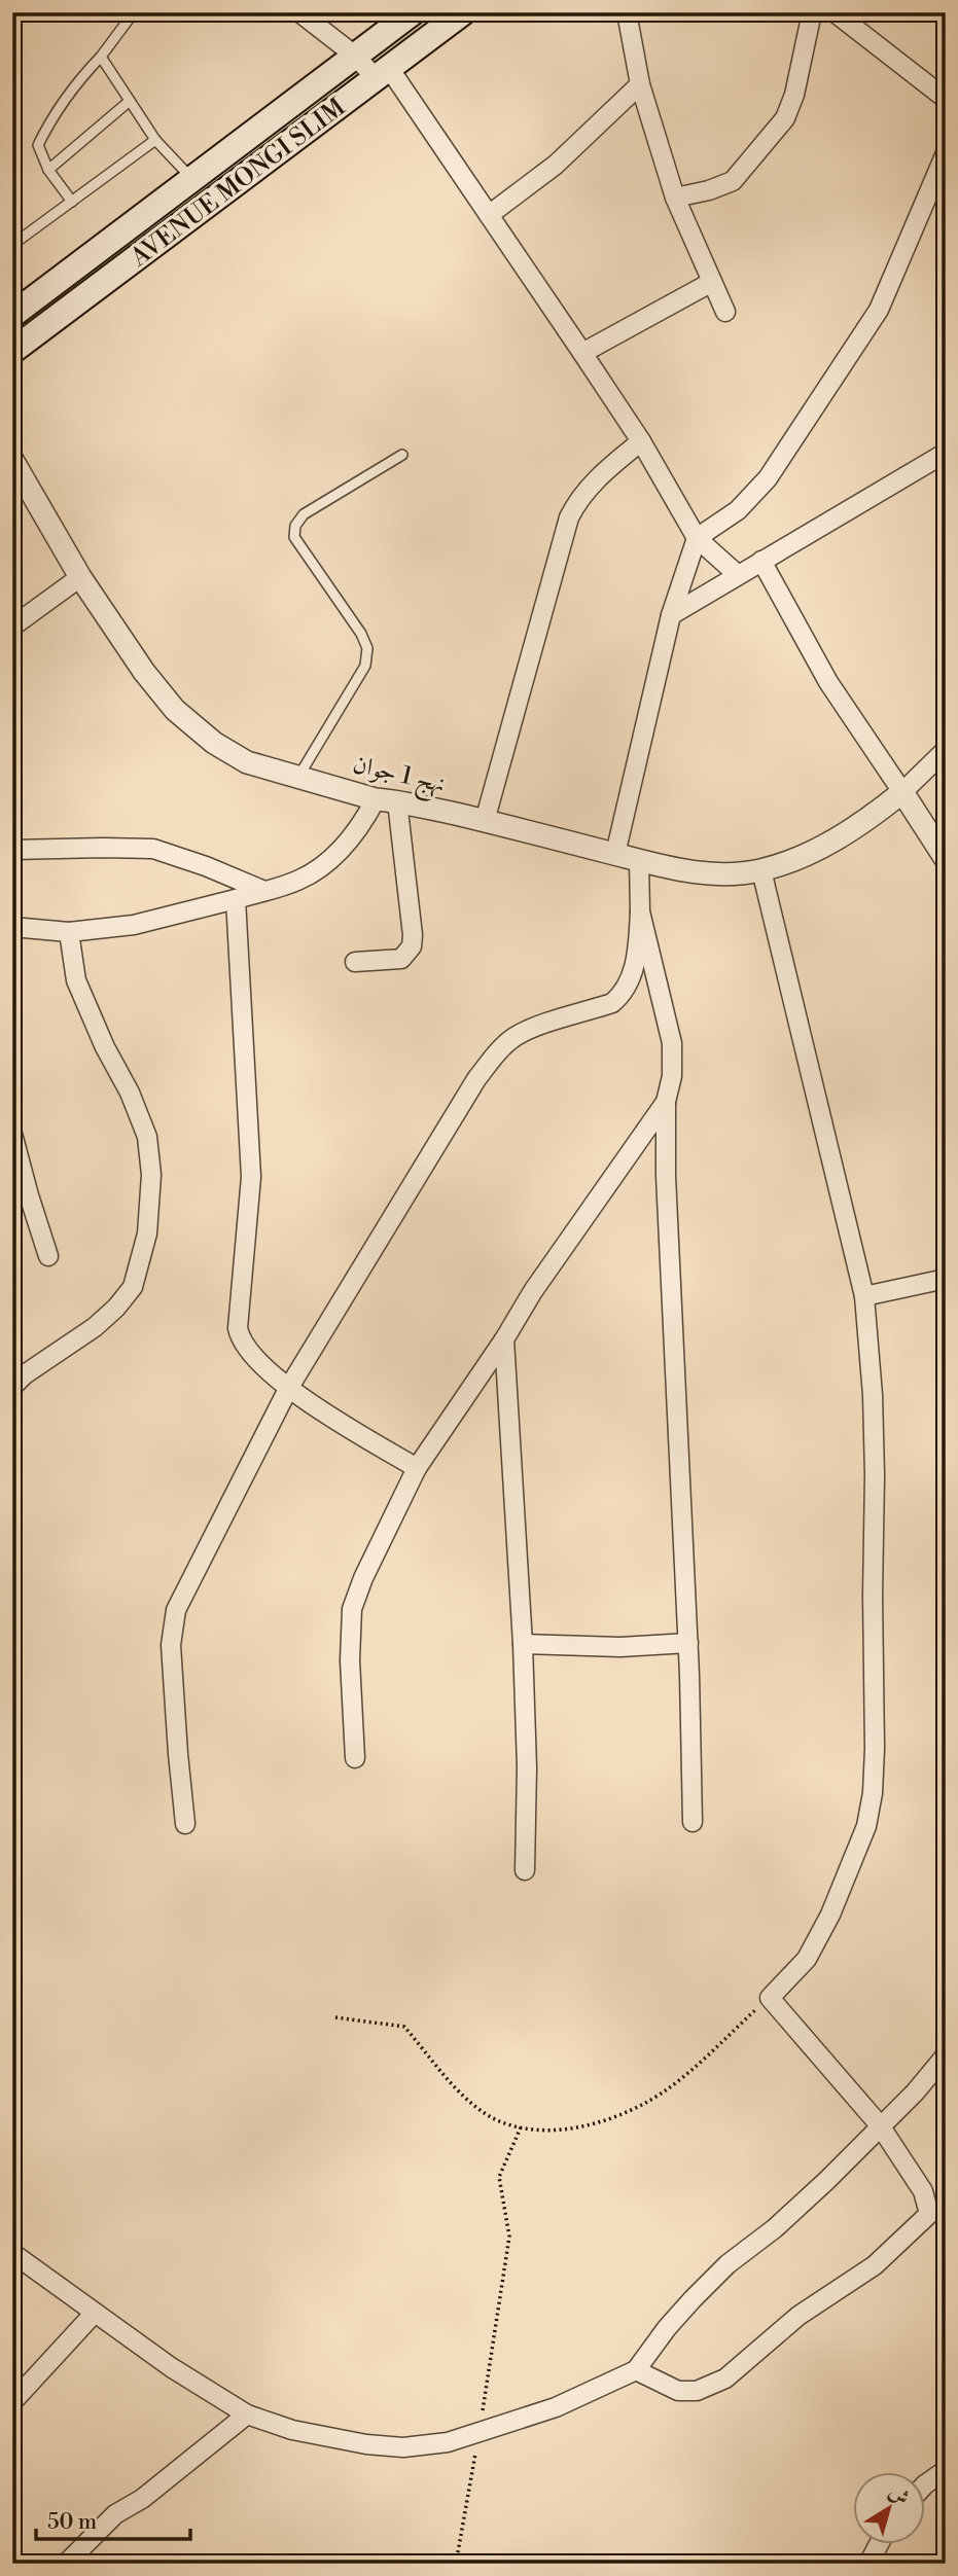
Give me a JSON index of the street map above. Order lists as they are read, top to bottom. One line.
{"streets":{"main road":["AVENUE MONGI SLIM"],"street":["نهج 1 جوان"]},"scale_bar":"50 m","north":"top right"}
